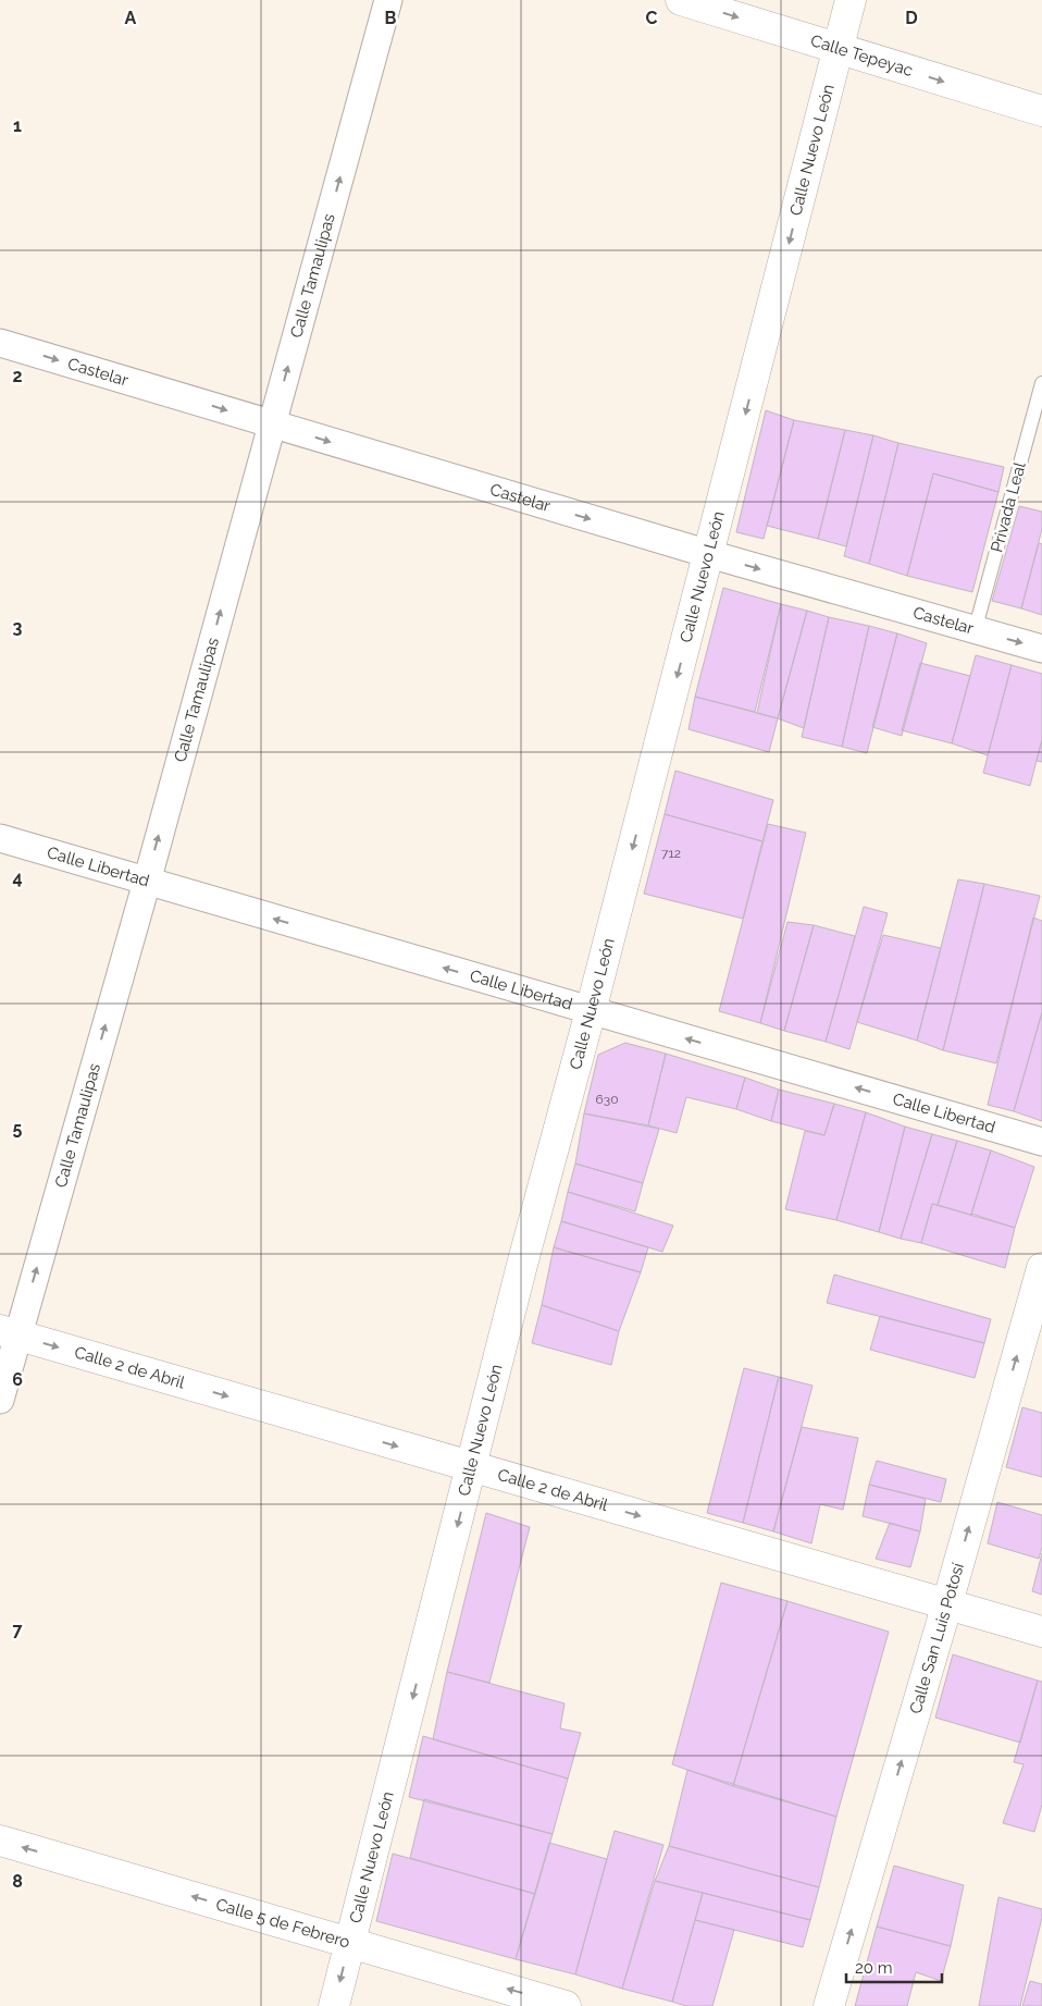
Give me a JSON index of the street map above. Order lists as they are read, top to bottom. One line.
{"streets":{"street":["Calle Tepeyac","Calle Nuevo León","Calle Tamaulipas","Castelar","Calle Libertad","Calle 2 de Abril","Calle San Luis Potosí","Calle 5 de Febrero"],"lane":["Privada Leal"]},"crossings":[["Calle Tepeyac","Calle Nuevo León"],["Calle Nuevo León","Castelar"],["Calle Nuevo León","Calle Libertad"],["Calle Nuevo León","Calle 2 de Abril"],["Calle Nuevo León","Calle 5 de Febrero"],["Calle Tamaulipas","Castelar"],["Calle Tamaulipas","Calle Libertad"],["Calle Tamaulipas","Calle 2 de Abril"],["Castelar","Privada Leal"],["Calle 2 de Abril","Calle San Luis Potosí"]],"one_way":["Calle Tepeyac","Calle Nuevo León","Calle Tamaulipas","Castelar","Calle Libertad","Calle 2 de Abril","Calle San Luis Potosí","Calle 5 de Febrero"],"house_numbers":["712","630"],"scale_bar":"20 m","grid":{"columns":["A","B","C","D"],"rows":["1","2","3","4","5","6","7","8"]}}
